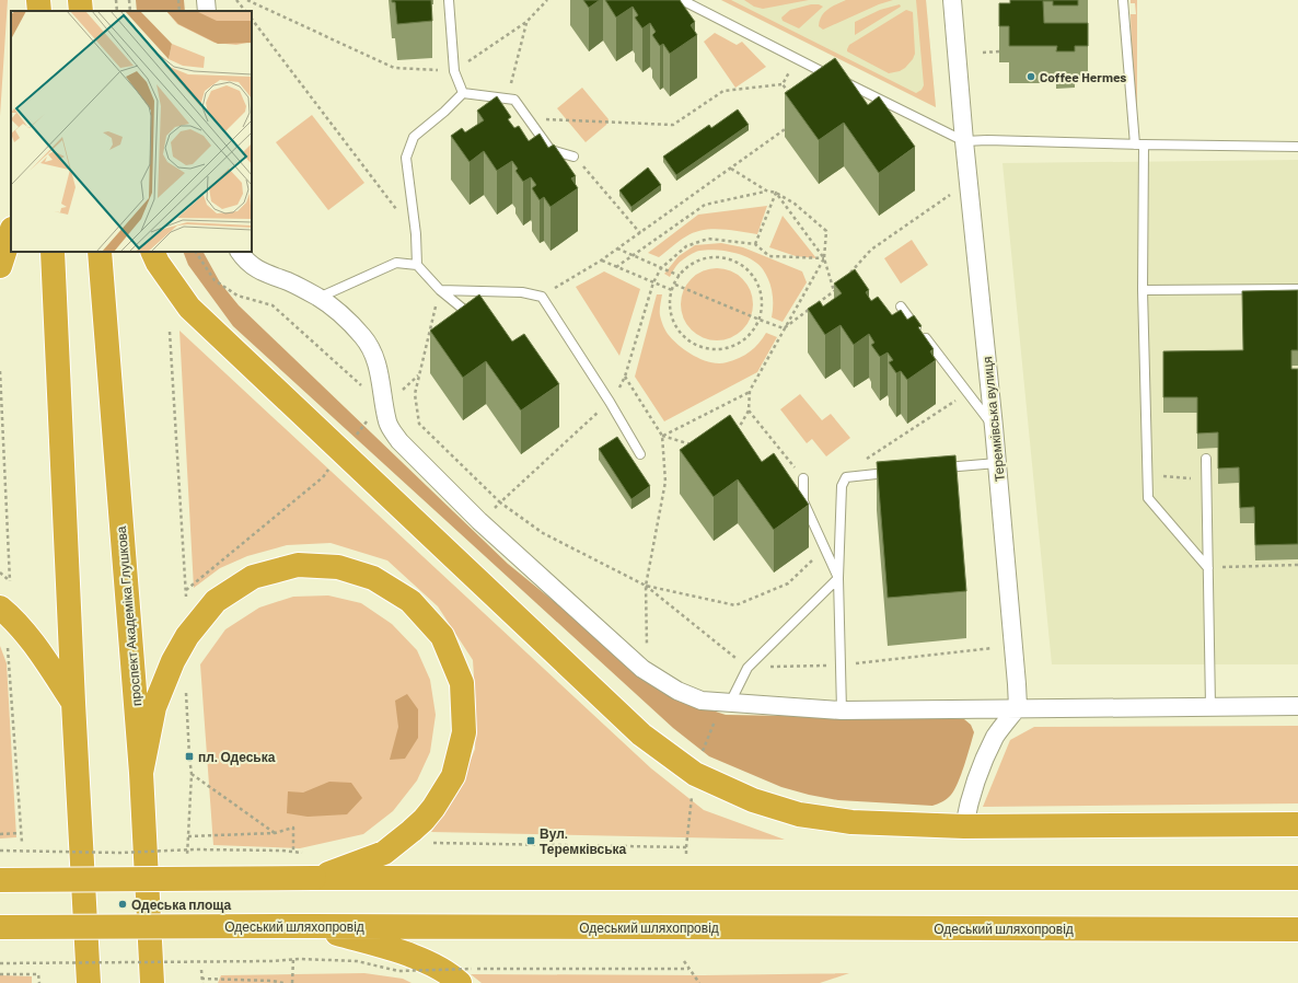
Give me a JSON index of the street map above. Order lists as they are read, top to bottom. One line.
{"streets":{"highway":["проспект Академіка Глушкова","Одеський шляхопровід"],"street":["Теремківська вулиця"]},"places":{"other":["Coffee Hermes","Одеська площа"],"transit":["пл. Одеська","Вул. Теремківська"]}}
